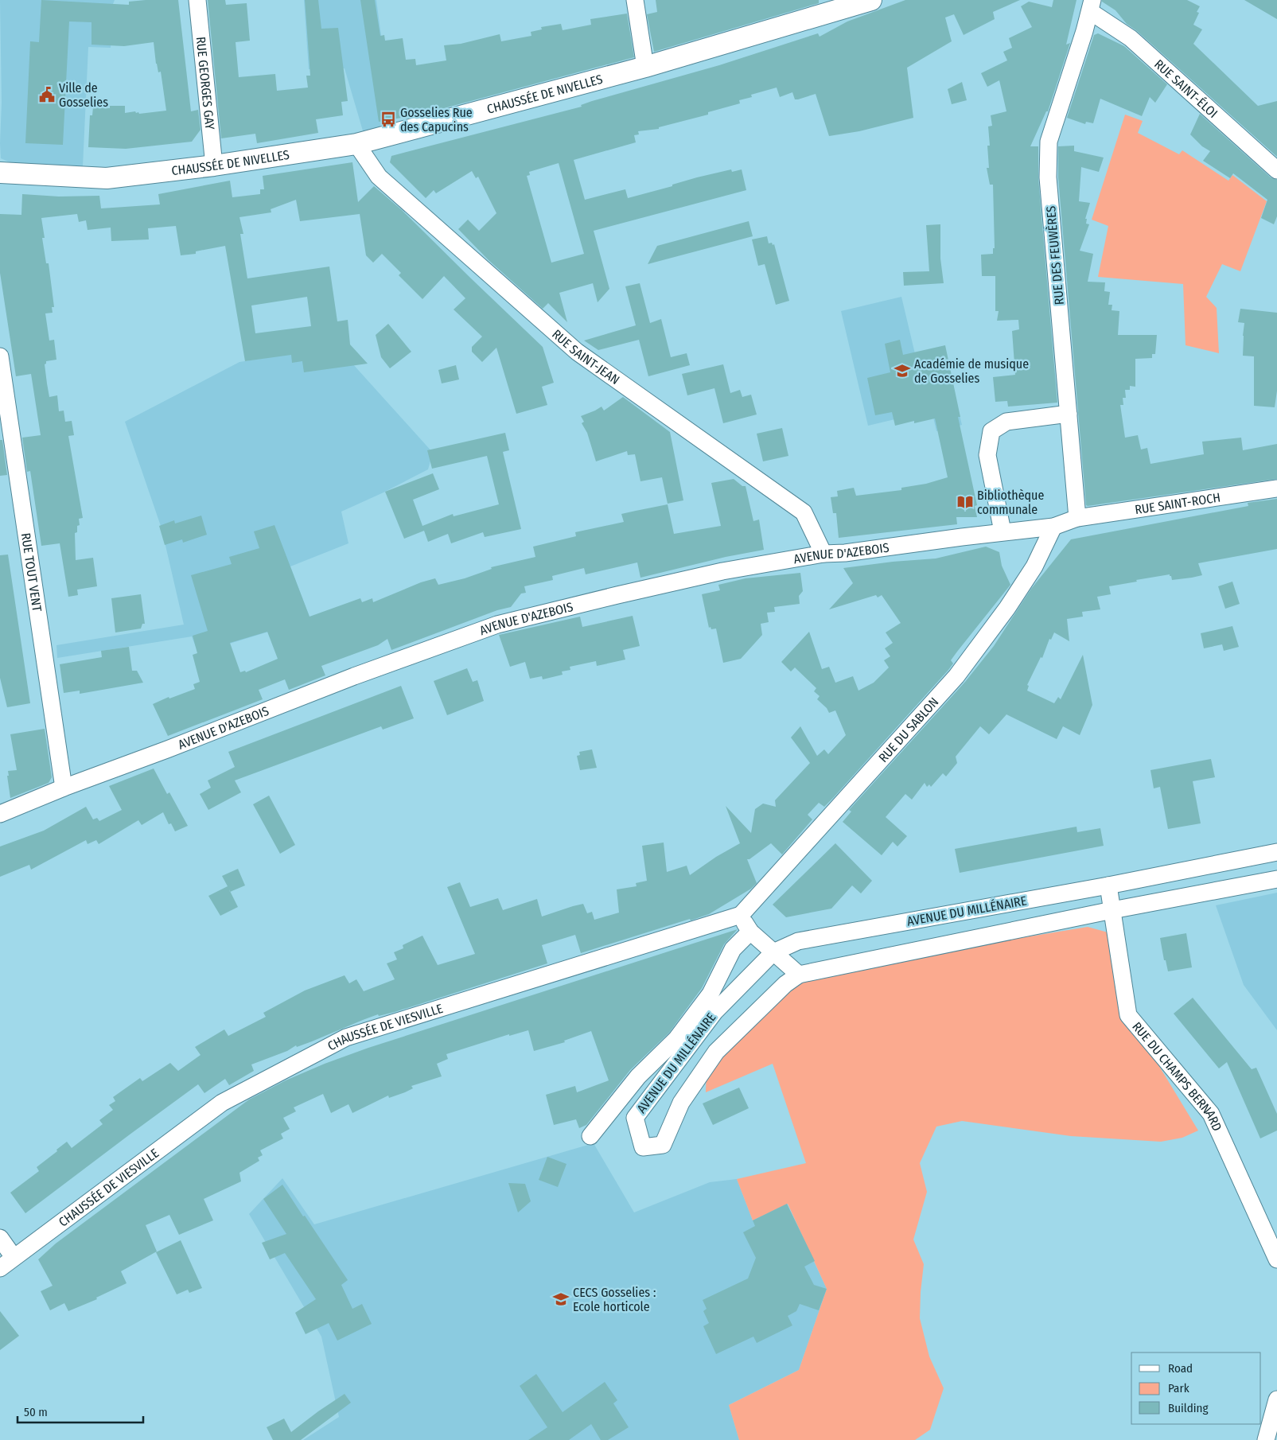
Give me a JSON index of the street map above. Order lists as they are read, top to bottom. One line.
{"streets":{"main road":["CHAUSSÉE DE NIVELLES"],"street":["RUE GEORGES GAY","RUE SAINT-ÉLOI","RUE DES FEUWÈRES","RUE SAINT-JEAN","RUE SAINT-ROCH","AVENUE D'AZEBOIS","RUE TOUT VENT","RUE DU SABLON","AVENUE DU MILLÉNAIRE","CHAUSSÉE DE VIESVILLE","RUE DU CHAMPS BERNARD"]},"crossings":[["RUE GEORGES GAY","CHAUSSÉE DE NIVELLES"],["RUE SAINT-ÉLOI","RUE DES FEUWÈRES"],["CHAUSSÉE DE NIVELLES","RUE SAINT-JEAN"],["RUE DES FEUWÈRES","RUE SAINT-ROCH"],["RUE DES FEUWÈRES","AVENUE D'AZEBOIS"],["RUE SAINT-JEAN","AVENUE D'AZEBOIS"],["RUE SAINT-ROCH","AVENUE D'AZEBOIS"],["AVENUE D'AZEBOIS","RUE TOUT VENT"],["AVENUE D'AZEBOIS","RUE DU SABLON"],["RUE DU SABLON","CHAUSSÉE DE VIESVILLE"],["AVENUE DU MILLÉNAIRE","RUE DU CHAMPS BERNARD"]],"places":{"public building":["Ville de Gosselies"],"bus stop":["Gosselies Rue des Capucins"],"school or university":["Académie de musique de Gosselies","CECS Gosselies : Ecole horticole"],"library":["Bibliothèque communale"]},"legend":["Road","Park","Building"],"scale_bar":"50 m"}
